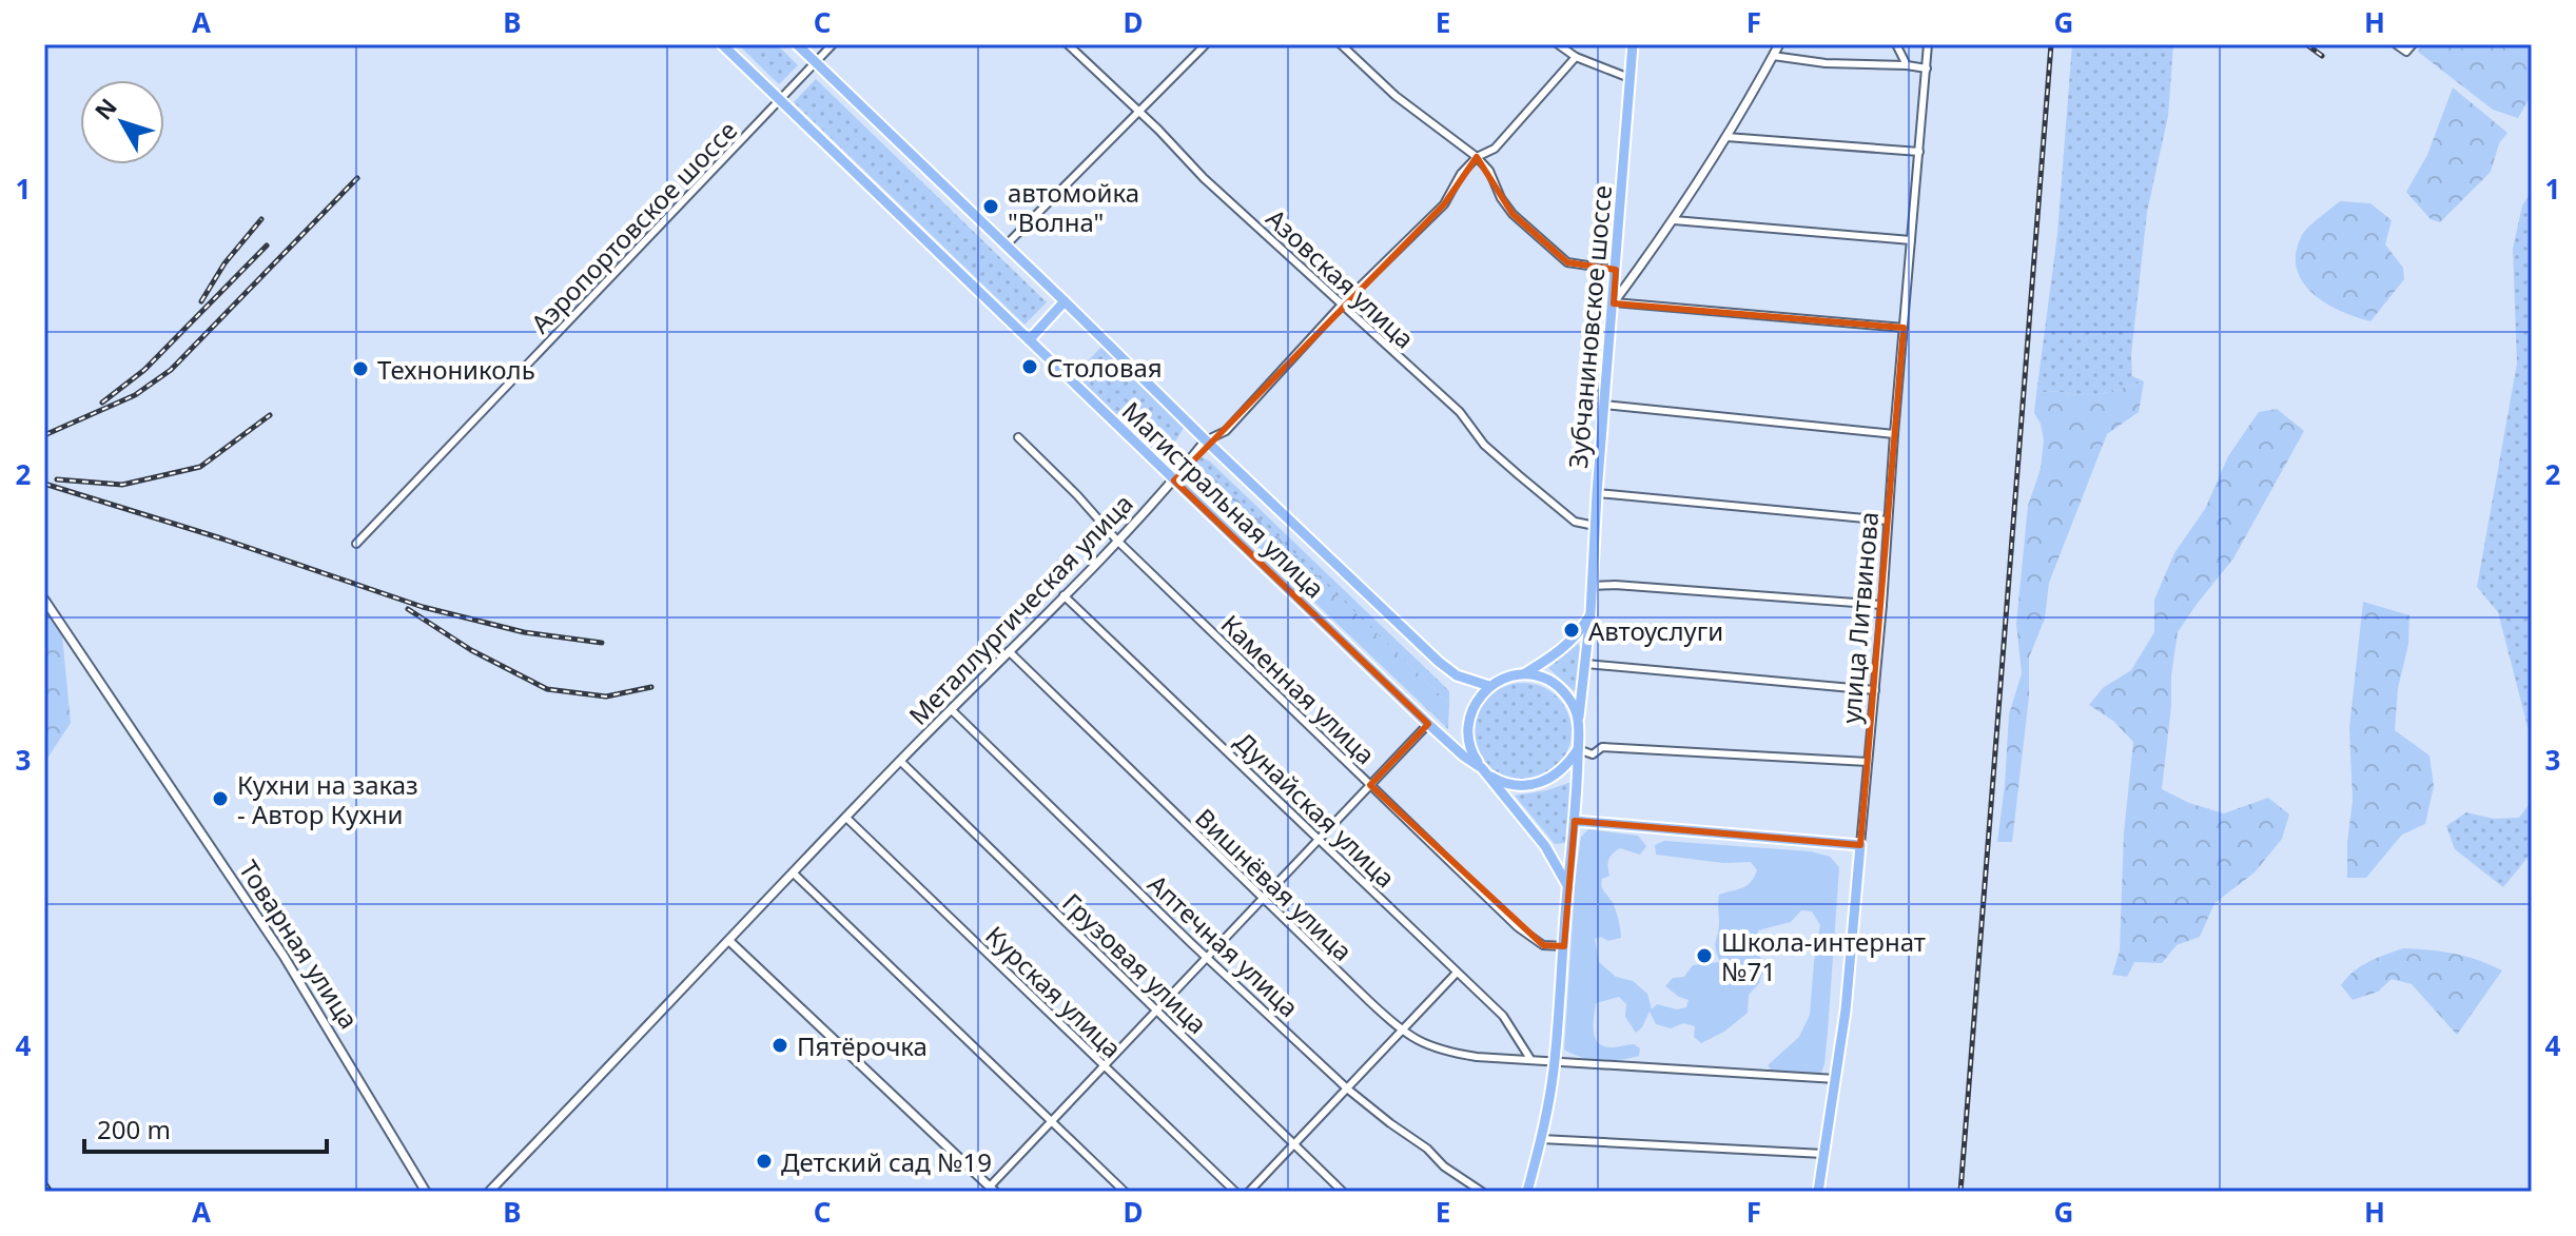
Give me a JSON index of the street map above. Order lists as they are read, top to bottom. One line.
{"streets":{"main road":["Зубчаниновское шоссе","Магистральная улица","улица Литвинова"],"street":["Аэропортовское шоссе","Азовская улица","Металлургическая улица","Каменная улица","Дунайская улица","Вишнёвая улица","Товарная улица","Аптечная улица","Грузовая улица","Курская улица"]},"crossings":[["Аэропортовское шоссе","Магистральная улица"],["Азовская улица","Зубчаниновское шоссе"],["Азовская улица","Металлургическая улица"],["Зубчаниновское шоссе","Магистральная улица"],["Магистральная улица","Металлургическая улица"],["Металлургическая улица","Каменная улица"],["Металлургическая улица","Дунайская улица"],["Металлургическая улица","Вишнёвая улица"],["Металлургическая улица","Аптечная улица"],["Металлургическая улица","Грузовая улица"],["Металлургическая улица","Курская улица"],["улица Литвинова","Вишнёвая улица"],["Дунайская улица","Вишнёвая улица"]],"places":["автомойка \"Волна\"","Столовая","Технониколь","Автоуслуги","Кухни на заказ - Автор Кухни","Школа-интернат №71","Пятёрочка","Детский сад №19"],"scale_bar":"200 m","north":"top left","grid":{"columns":["A","B","C","D","E","F","G","H"],"rows":["1","2","3","4"]}}
